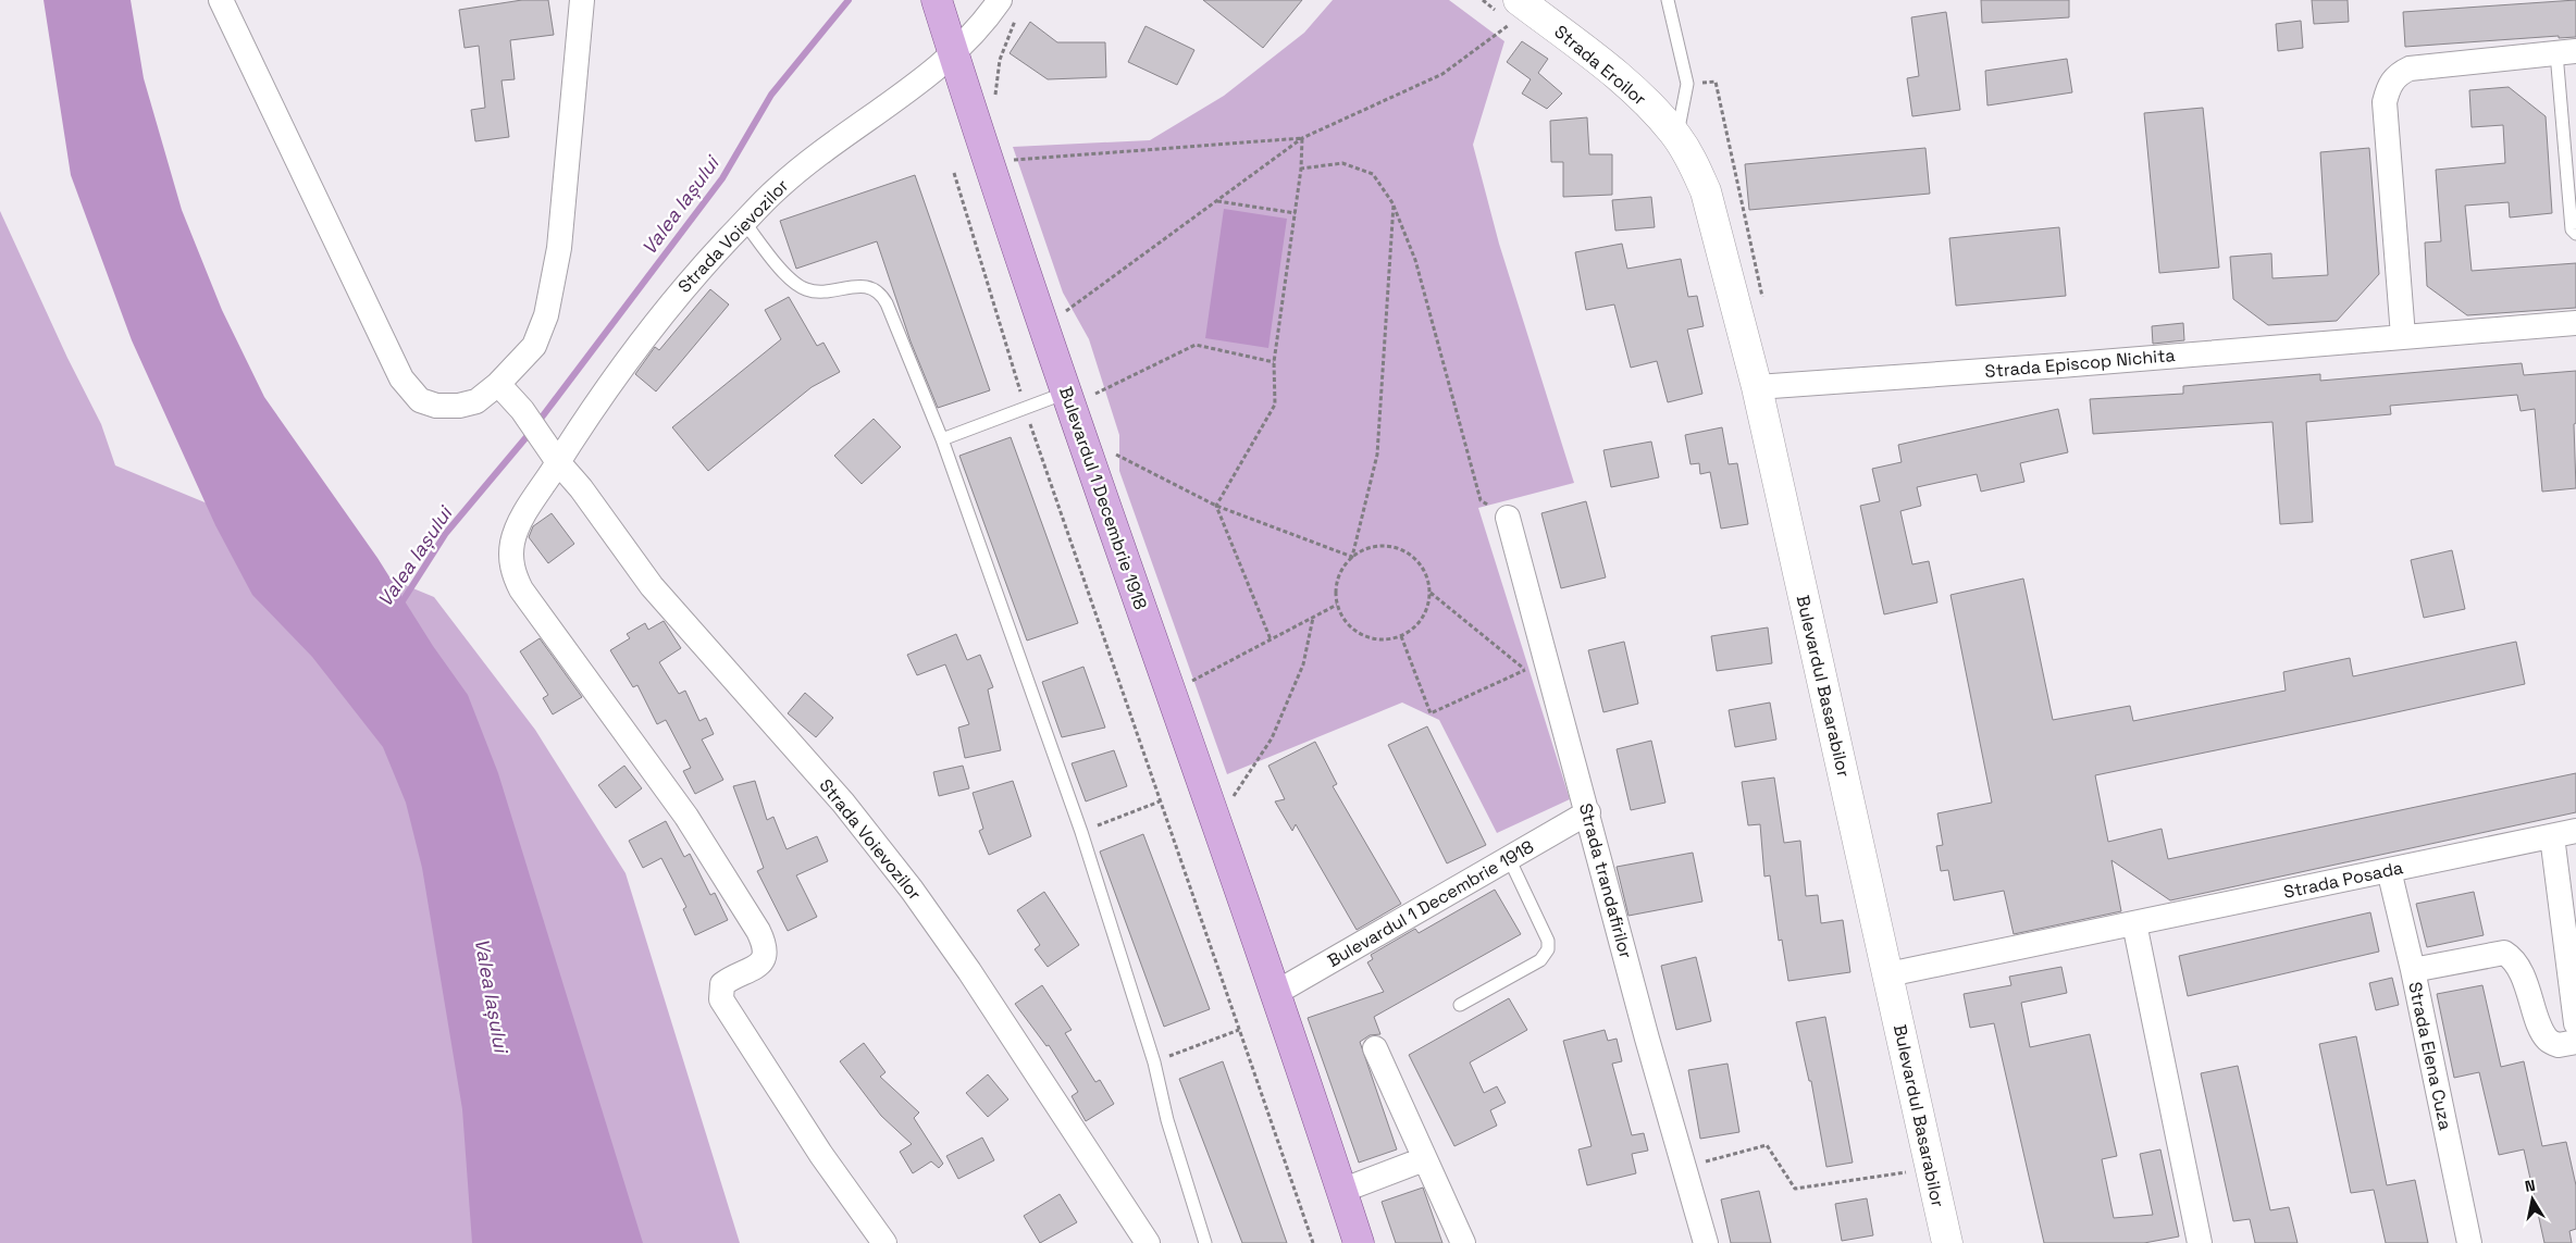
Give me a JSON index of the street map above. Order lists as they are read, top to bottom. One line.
{"streets":{"main road":["Strada Eroilor","Bulevardul 1 Decembrie 1918","Bulevardul Basarabilor"],"street":["Strada Voievozilor","Strada Episcop Nichita","Strada Posada","Strada trandafirilor","Strada Elena Cuza"]},"crossings":[["Strada Eroilor","Bulevardul Basarabilor"],["Strada Voievozilor","Bulevardul 1 Decembrie 1918"],["Strada Episcop Nichita","Bulevardul Basarabilor"],["Bulevardul 1 Decembrie 1918","Strada trandafirilor"],["Bulevardul Basarabilor","Strada Posada"],["Strada Posada","Strada Elena Cuza"]],"water":["Valea Iașului"],"north":"top"}
